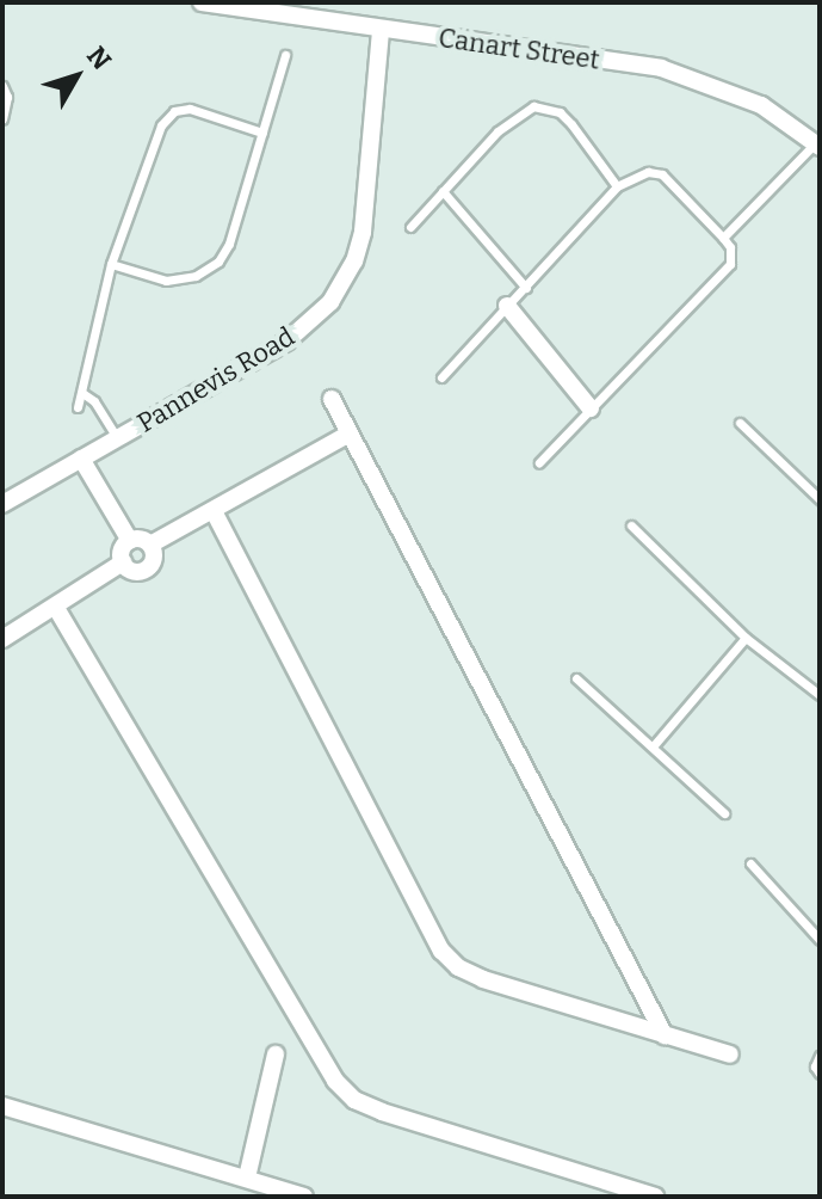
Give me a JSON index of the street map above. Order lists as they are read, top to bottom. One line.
{"streets":{"street":["Canart Street","Pannevis Road"]},"crossings":[["Canart Street","Pannevis Road"]],"north":"top right"}
